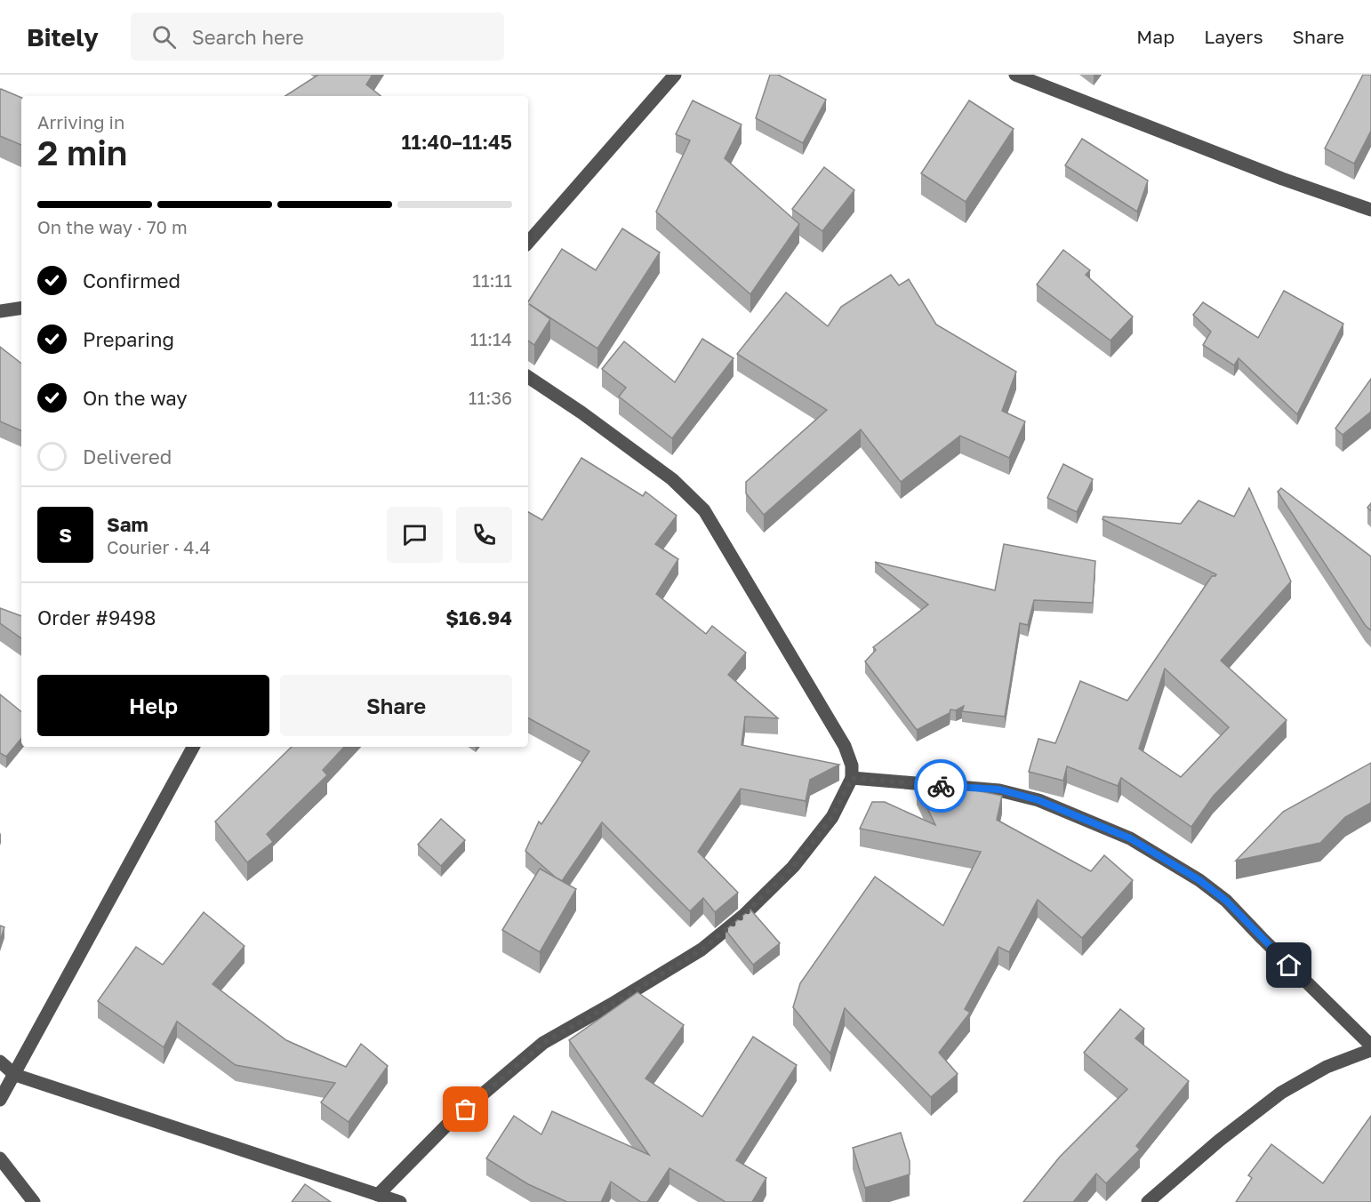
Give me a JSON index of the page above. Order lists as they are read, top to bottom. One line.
{"page":{"header":"Bitely","search":"Search here","nav":["Map","Layers","Share"],"heading":["2 min","Arriving in","11:40–11:45"],"panel":["Sam","Courier · 4.4","Order #9498","$16.94"],"bar":"On the way · 70 m","list":[["Confirmed","11:11"],["Preparing","11:14"],["On the way","11:36"],"Delivered"],"round":"S","buttons":["Help","Share"]}}
